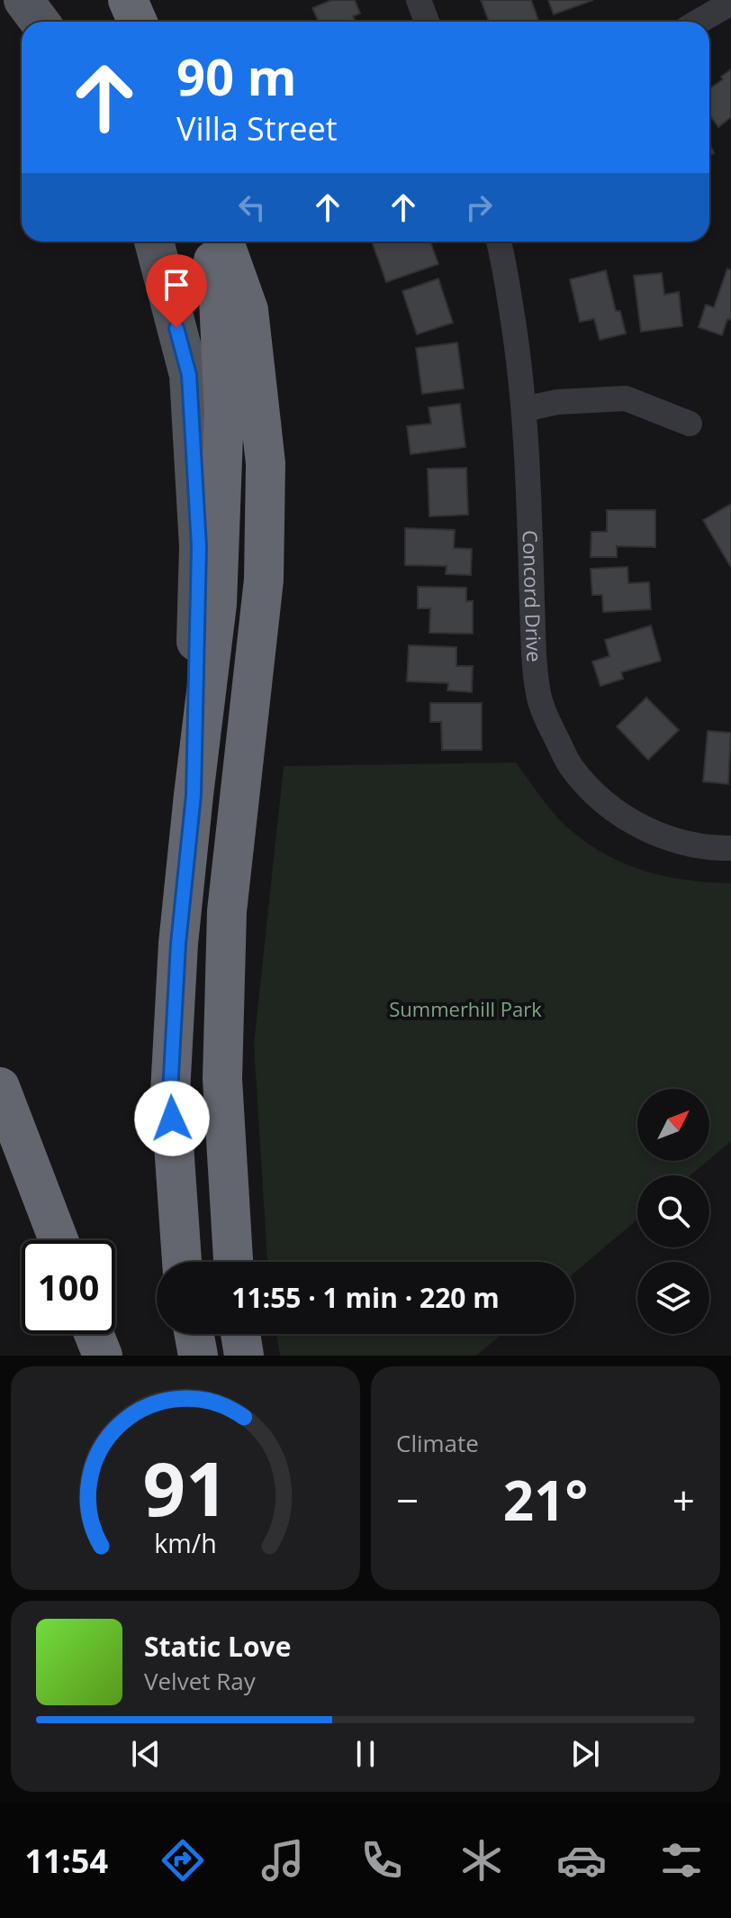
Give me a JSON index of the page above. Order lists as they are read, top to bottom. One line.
{"streets":{"street":["Concord Drive"]},"parks":["Summerhill Park"],"north":"top right","page":{"turn":["90 m","Villa Street"],"limit":"100","trip":"11:55 · 1 min · 220 m","tile":"Climate","heat":["−","21°","+"],"song":["Static Love","Velvet Ray"],"tabs":"11:54","gauge":["91","km/h"]}}
